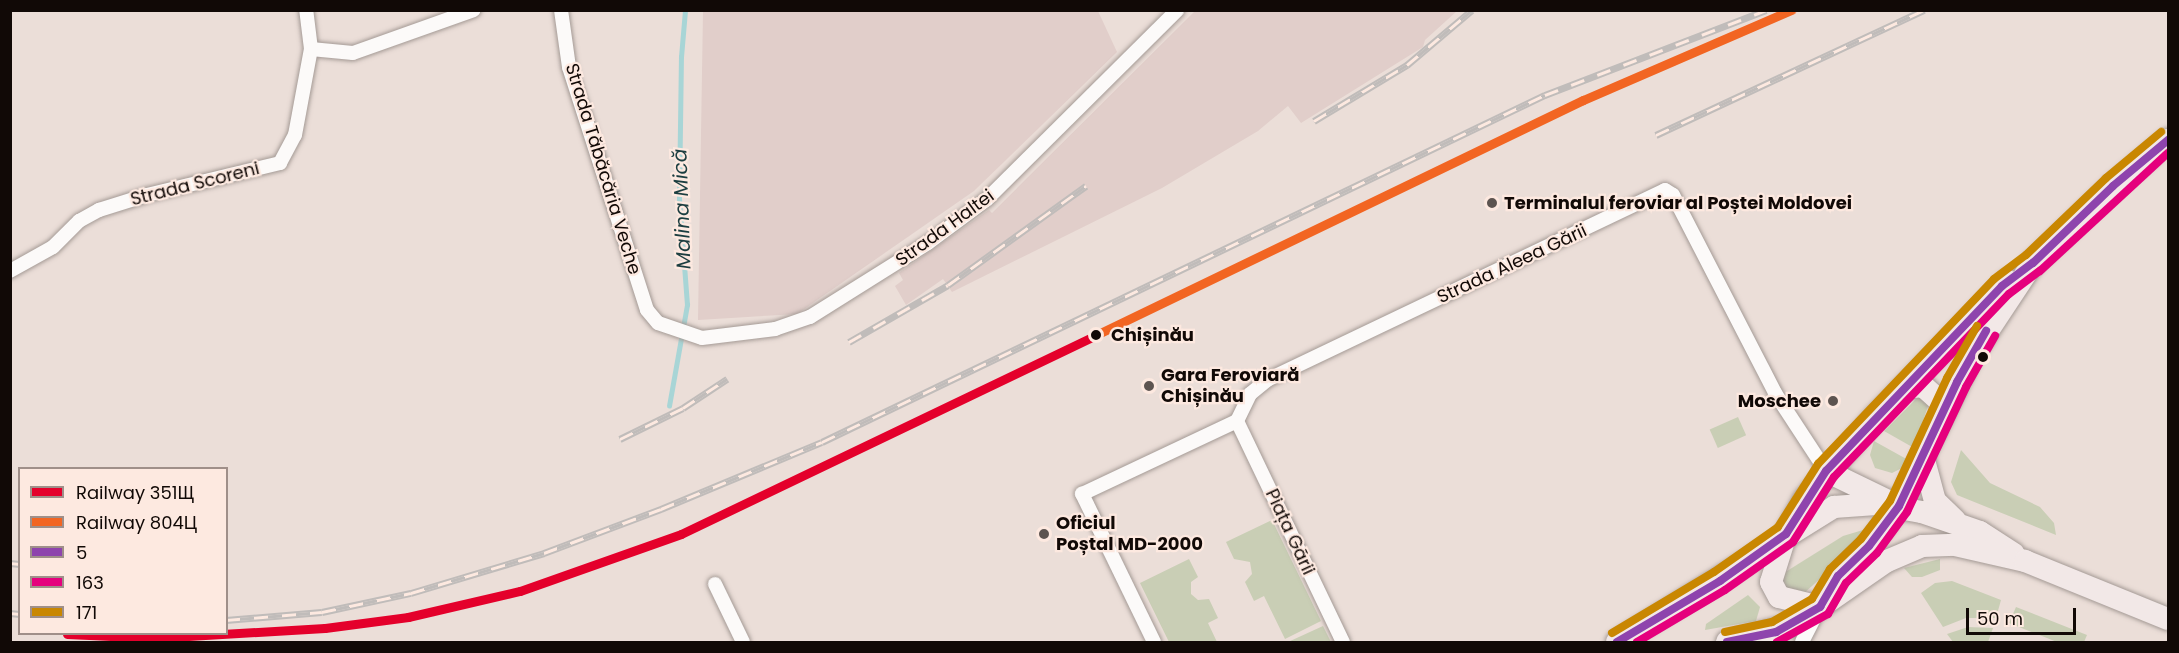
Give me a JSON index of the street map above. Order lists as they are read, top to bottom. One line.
{"streets":{"street":["Strada Tăbăcăria Veche","Strada Scoreni","Strada Haltei","Strada Aleea Gării","Piața Gării"]},"crossings":[["Strada Tăbăcăria Veche","Strada Haltei"],["Strada Aleea Gării","Piața Gării"]],"water":["Malina Mică"],"places":["Terminalul feroviar al Poștei Moldovei","Chișinău","Gara Feroviară Chișinău","Moschee","Oficiul Poștal MD-2000"],"lines":["rail line 804Ц","transit line 171","transit line 5","transit line 163","rail line 351Щ"],"legend":["Railway 351Щ","Railway 804Ц","5","163","171"],"scale_bar":"50 m"}
